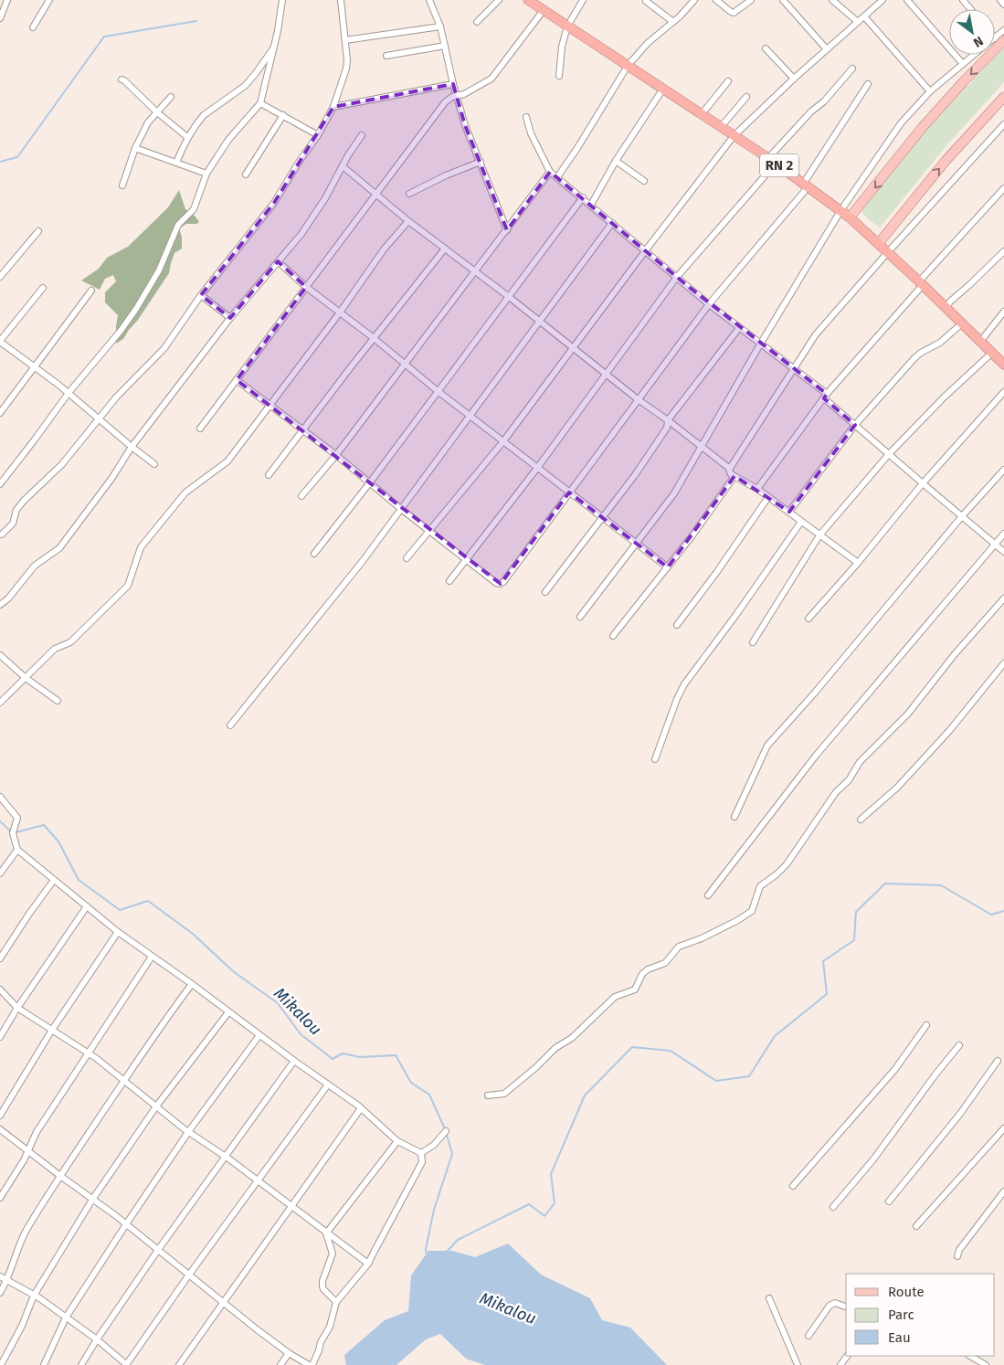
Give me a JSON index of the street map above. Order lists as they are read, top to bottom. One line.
{"streets":{"highway":["RN 2"]},"water":["Mikalou"],"legend":["Route","Parc","Eau"],"north":"bottom right"}
